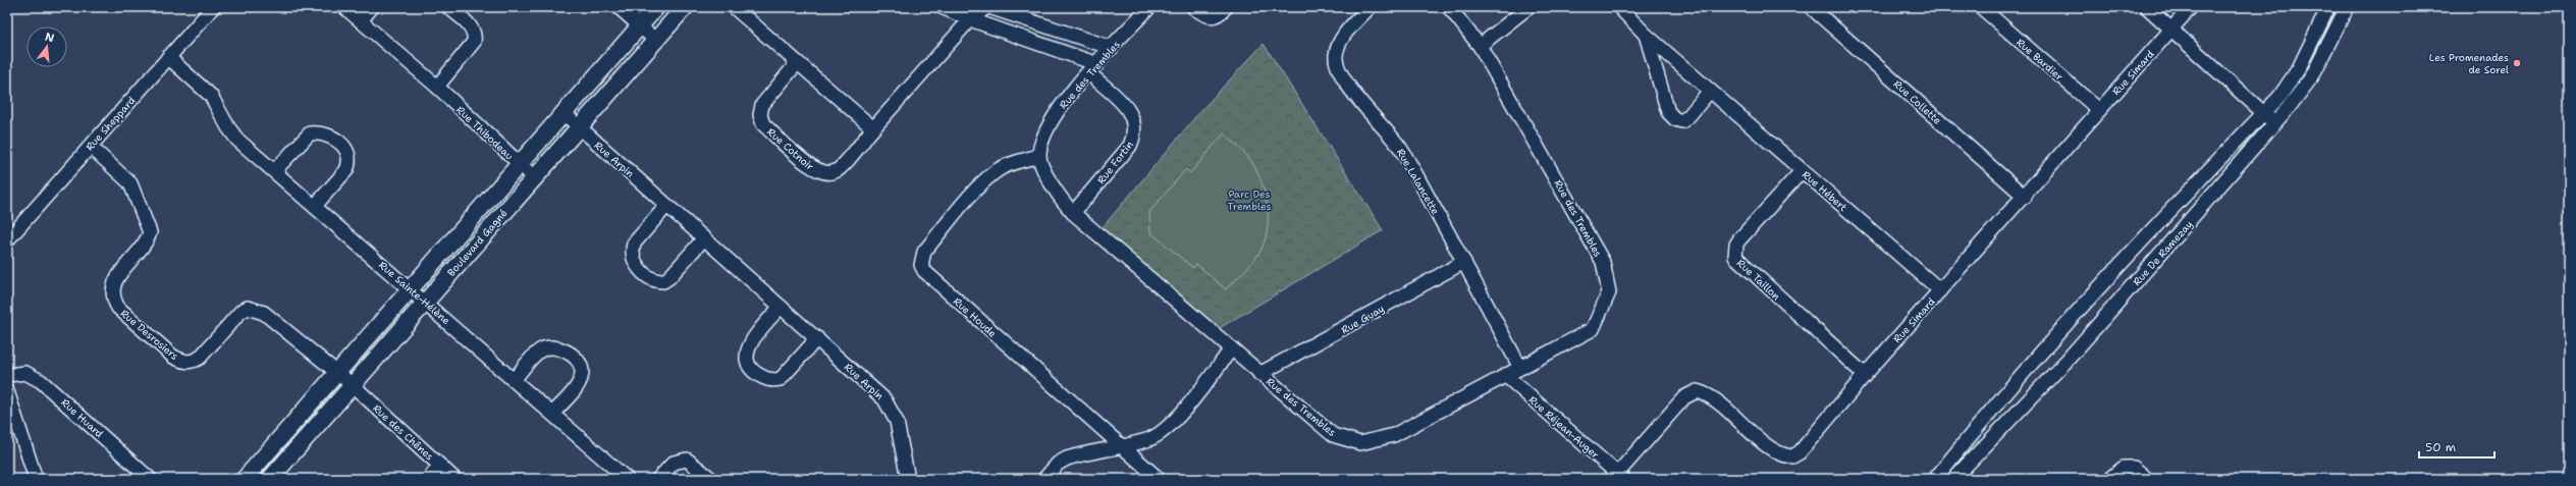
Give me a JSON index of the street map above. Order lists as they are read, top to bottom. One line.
{"streets":{"main road":["Boulevard Gagné"],"street":["Rue Bardier","Rue Simard","Rue des Trembles","Rue Collette","Rue Sheppard","Rue Thibodeau","Rue Cotnoir","Rue Arpin","Rue Fortin","Rue Lalancette","Rue Hébert","Rue De Ramezay","Rue Taillon","Rue Sainte-Hélène","Rue Houde","Rue Guay","Rue Desrosiers","Rue Huard","Rue Réjean-Auger","Rue des Chênes"]},"crossings":[["Rue Bardier","Rue Simard"],["Rue Simard","Rue Collette"],["Rue Simard","Rue Hébert"],["Rue Simard","Rue Taillon"],["Rue Simard","Rue Réjean-Auger"],["Rue des Trembles","Rue Fortin"],["Rue des Trembles","Rue Lalancette"],["Rue des Trembles","Rue Houde"],["Rue des Trembles","Rue Guay"],["Rue des Trembles","Rue Réjean-Auger"],["Rue Sheppard","Rue Sainte-Hélène"],["Rue Sheppard","Rue Desrosiers"],["Rue Thibodeau","Boulevard Gagné"],["Rue Arpin","Boulevard Gagné"],["Rue Lalancette","Rue Guay"],["Rue Hébert","Rue Taillon"],["Boulevard Gagné","Rue Sainte-Hélène"],["Boulevard Gagné","Rue Desrosiers"],["Boulevard Gagné","Rue des Chênes"],["Rue Desrosiers","Rue des Chênes"]],"parks":["Parc Des Trembles"],"places":["Les Promenades de Sorel"],"scale_bar":"50 m","north":"top"}
